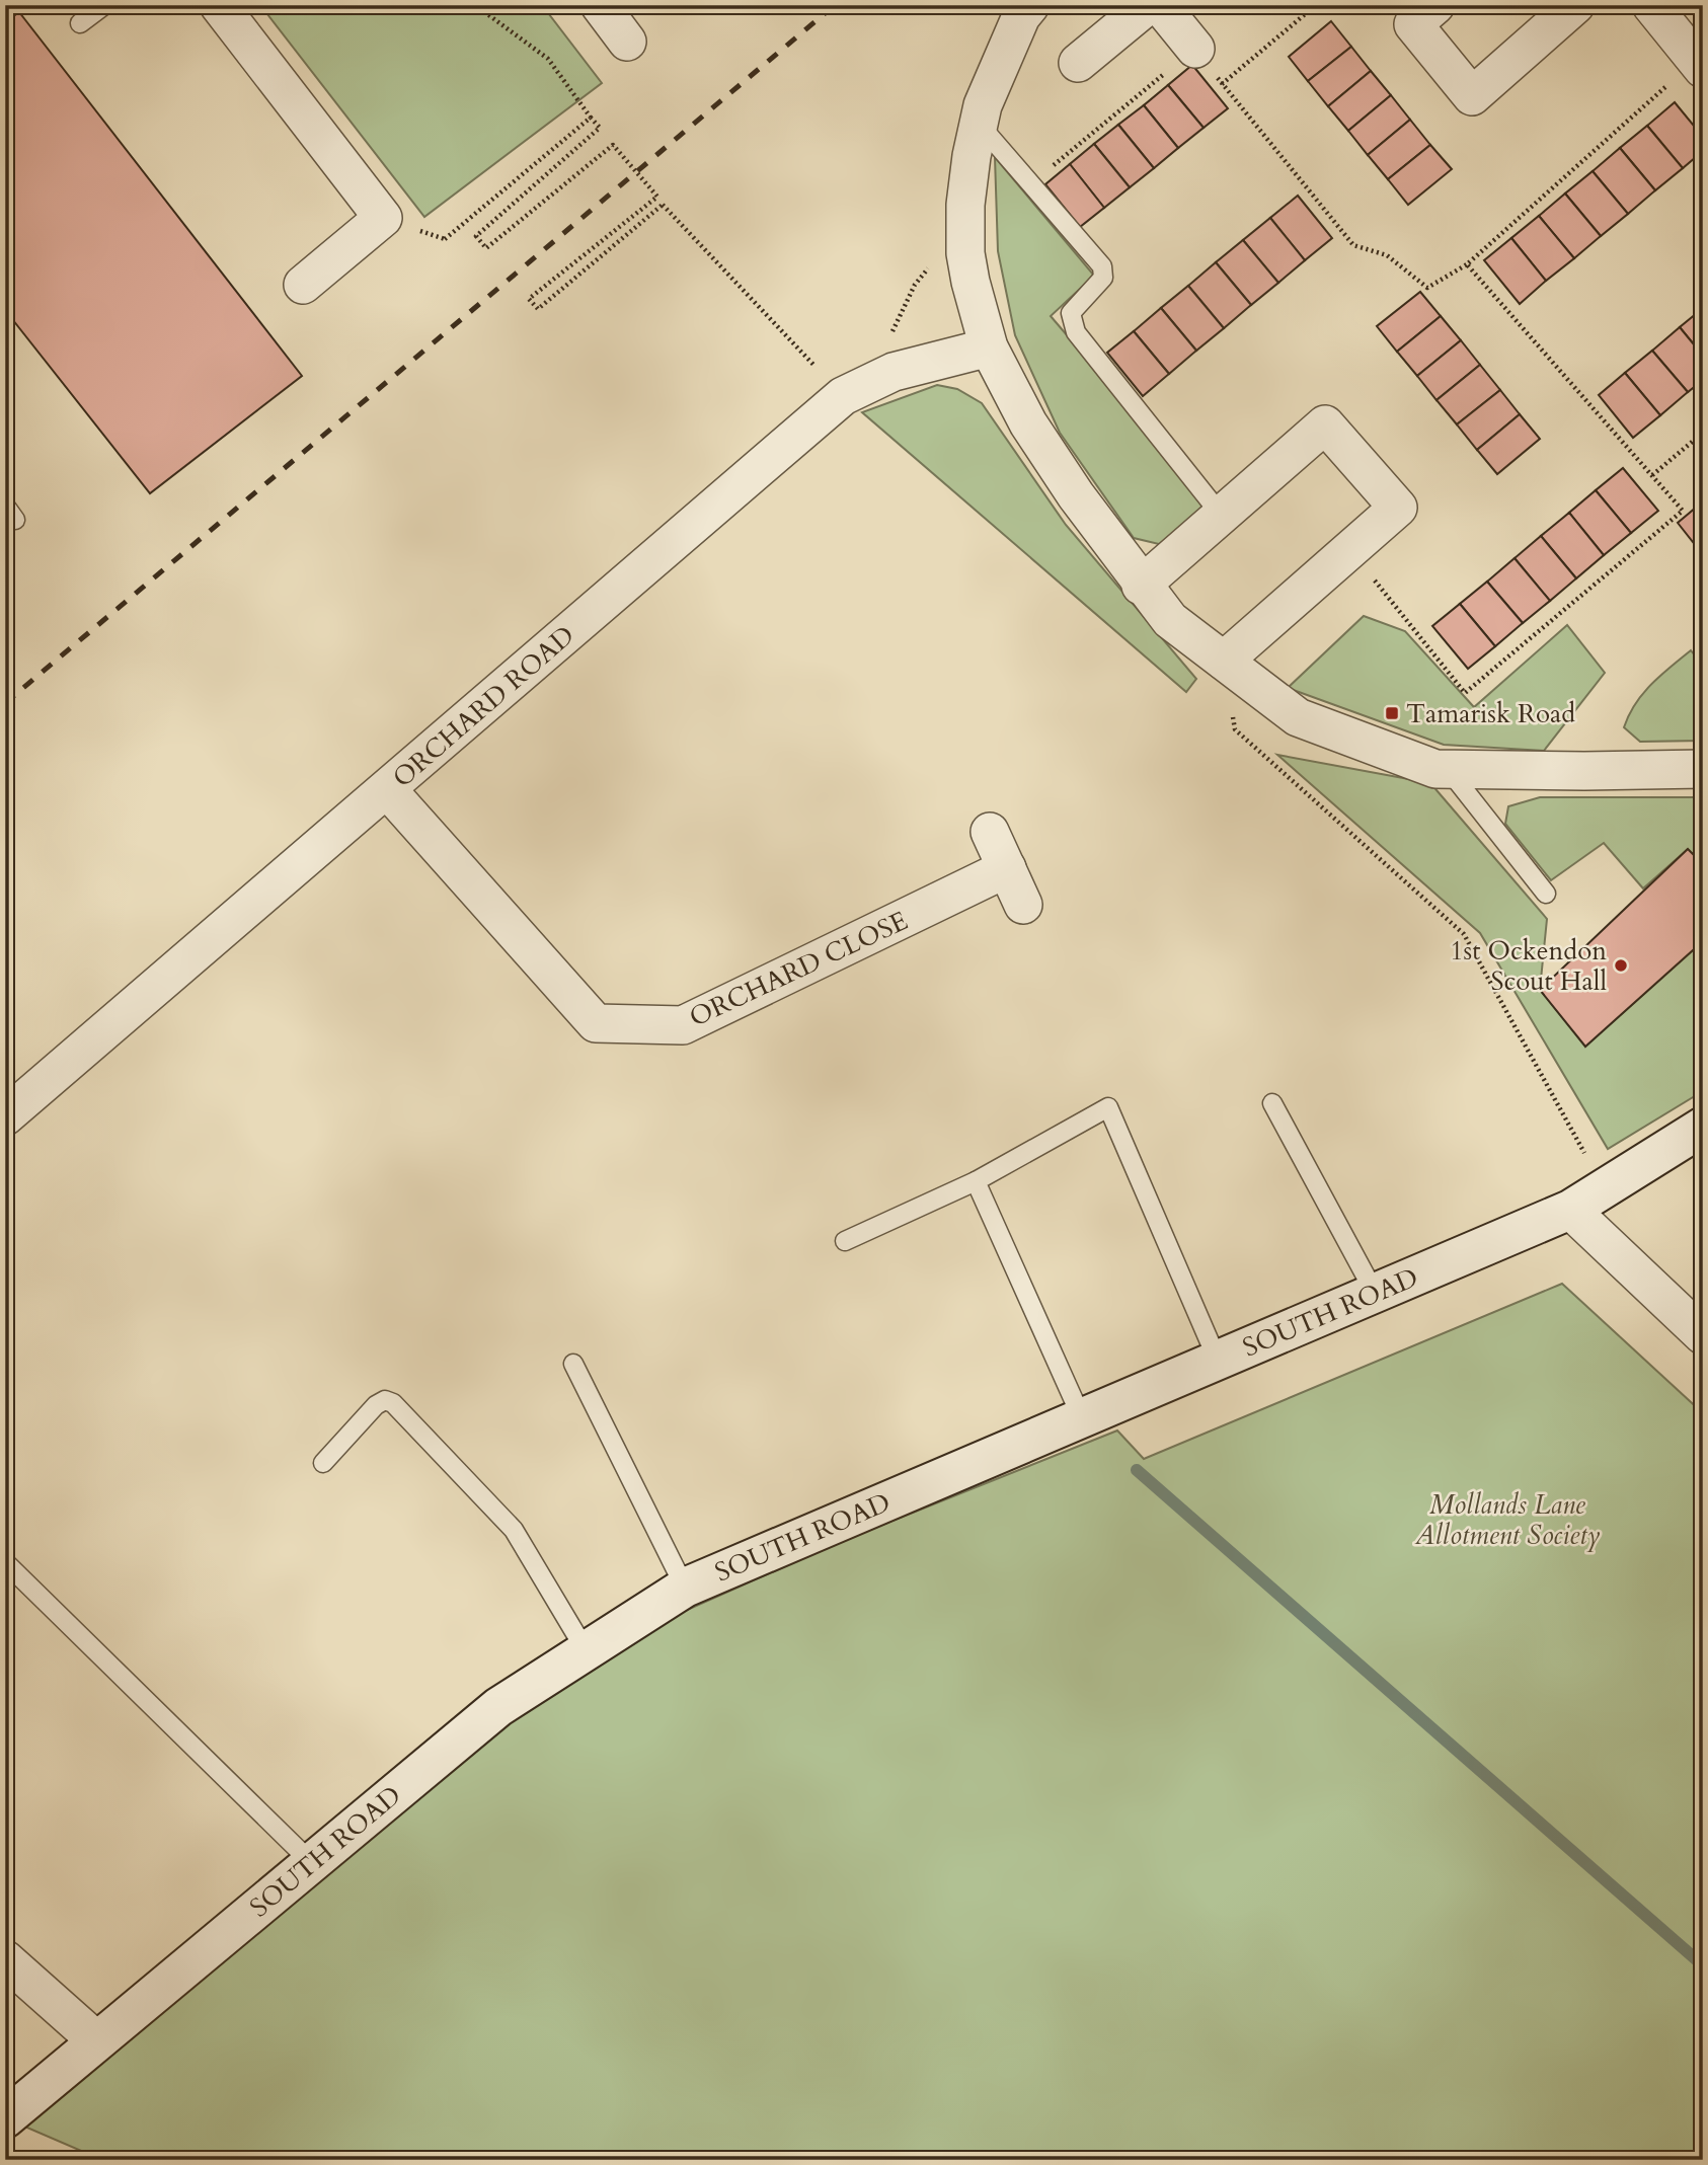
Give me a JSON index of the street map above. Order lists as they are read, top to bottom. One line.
{"streets":{"main road":["SOUTH ROAD"],"street":["ORCHARD ROAD","ORCHARD CLOSE"]},"crossings":[["ORCHARD ROAD","ORCHARD CLOSE"]],"parks":["Mollands Lane Allotment Society"],"places":{"transit":["Tamarisk Road"],"other":["1st Ockendon Scout Hall"]}}
